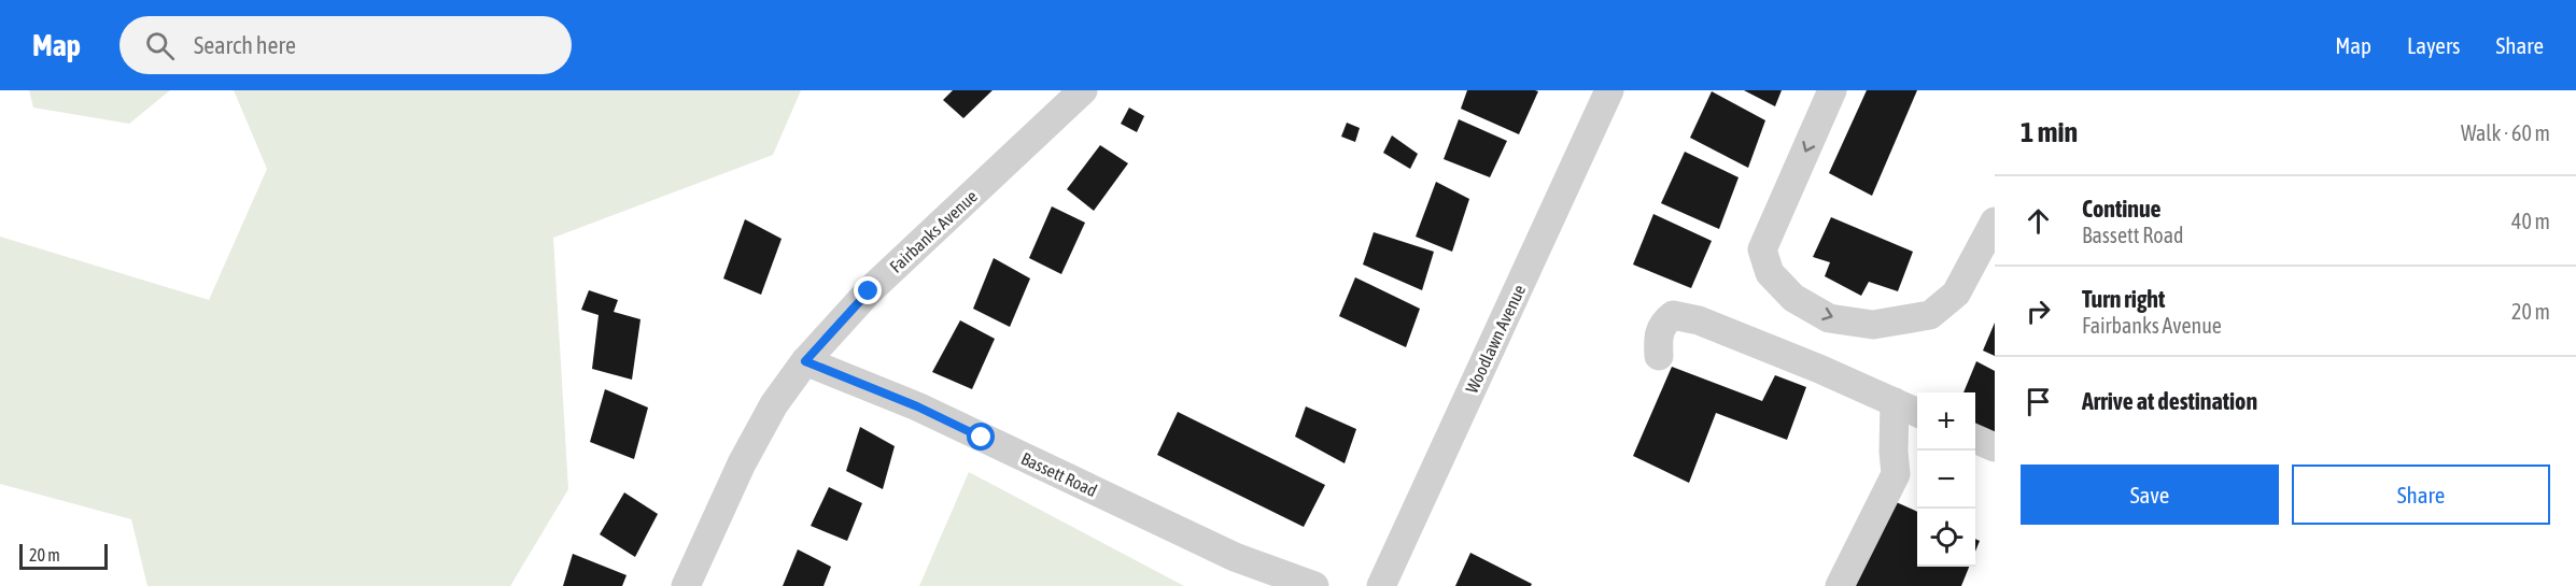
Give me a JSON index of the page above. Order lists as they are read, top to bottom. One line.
{"streets":{"street":["Fairbanks Avenue","Woodlawn Avenue","Bassett Road"]},"crossings":[["Fairbanks Avenue","Bassett Road"]],"scale_bar":"20 m","page":{"header":"Map","search":"Search here","nav":["Map","Layers","Share"],"heading":["1 min","Walk · 60 m"],"list":[["Continue","Bassett Road","40 m"],["Turn right","Fairbanks Avenue","20 m"],"Arrive at destination"],"map_buttons":["+","−"],"buttons":["Save","Share"],"scale":"20 m"}}
